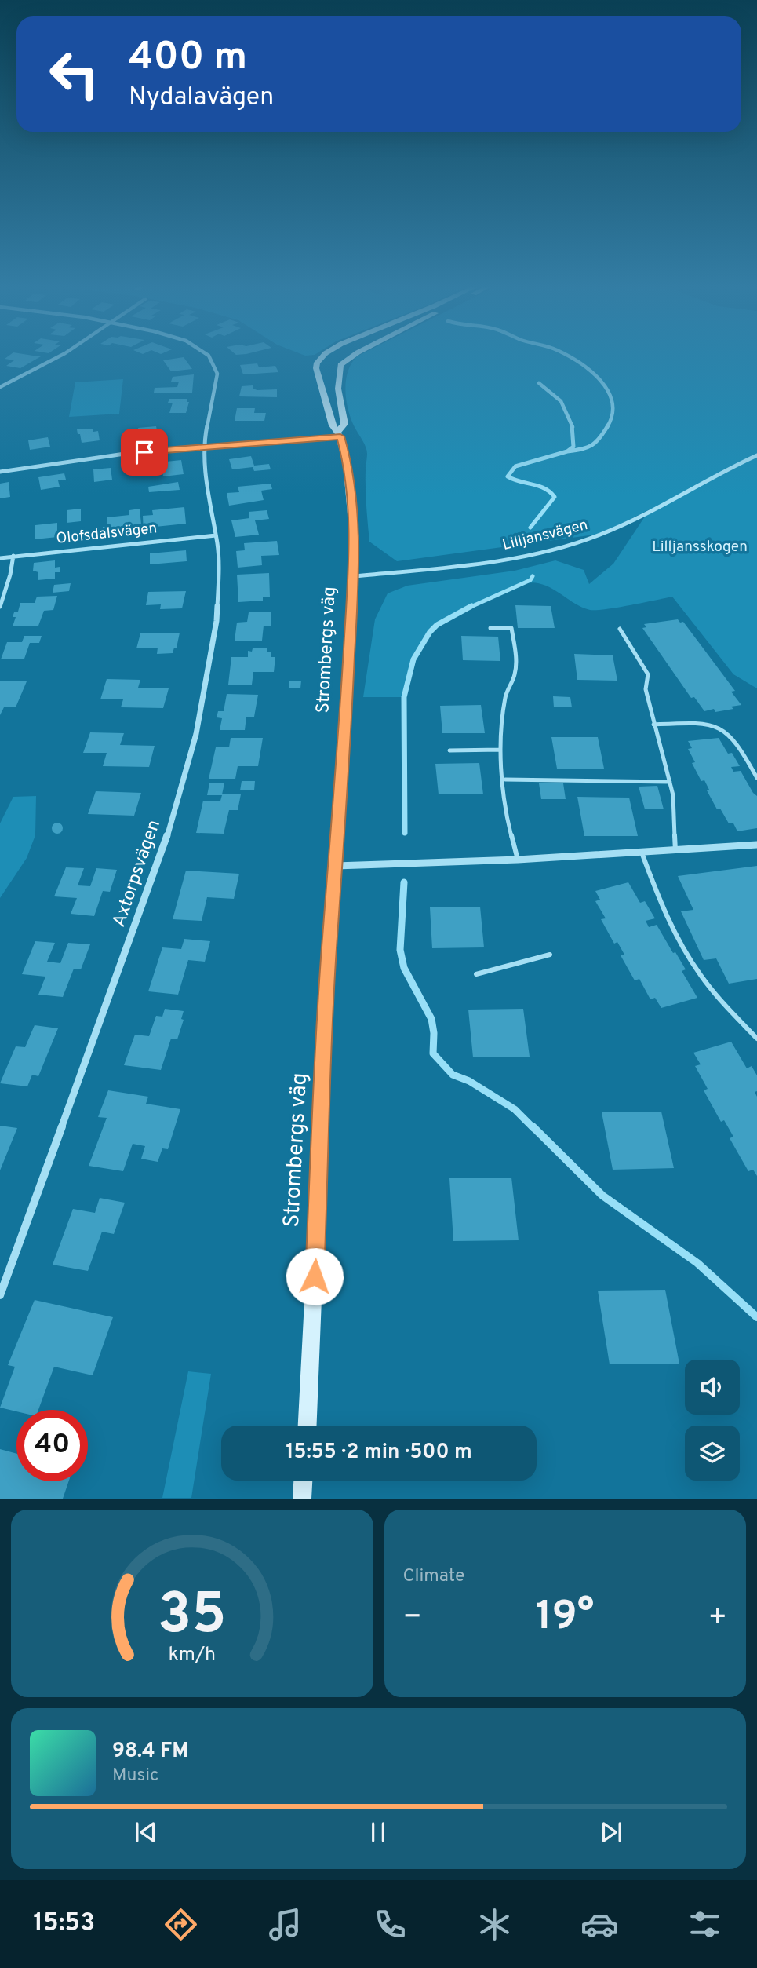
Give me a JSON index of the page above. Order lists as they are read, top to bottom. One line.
{"streets":{"street":["Olofsdalsvägen","Lilljansvägen","Strombergs väg","Axtorpsvägen"]},"crossings":[["Olofsdalsvägen","Axtorpsvägen"],["Lilljansvägen","Strombergs väg"]],"parks":["Lilljansskogen"],"page":{"turn":["400 m","Nydalavägen"],"limit":"40","trip":"15:55 · 2 min · 500 m","tile":"Climate","heat":["−","19°","+"],"song":["98.4 FM","Music"],"tabs":"15:53","gauge":["35","km/h"]}}
